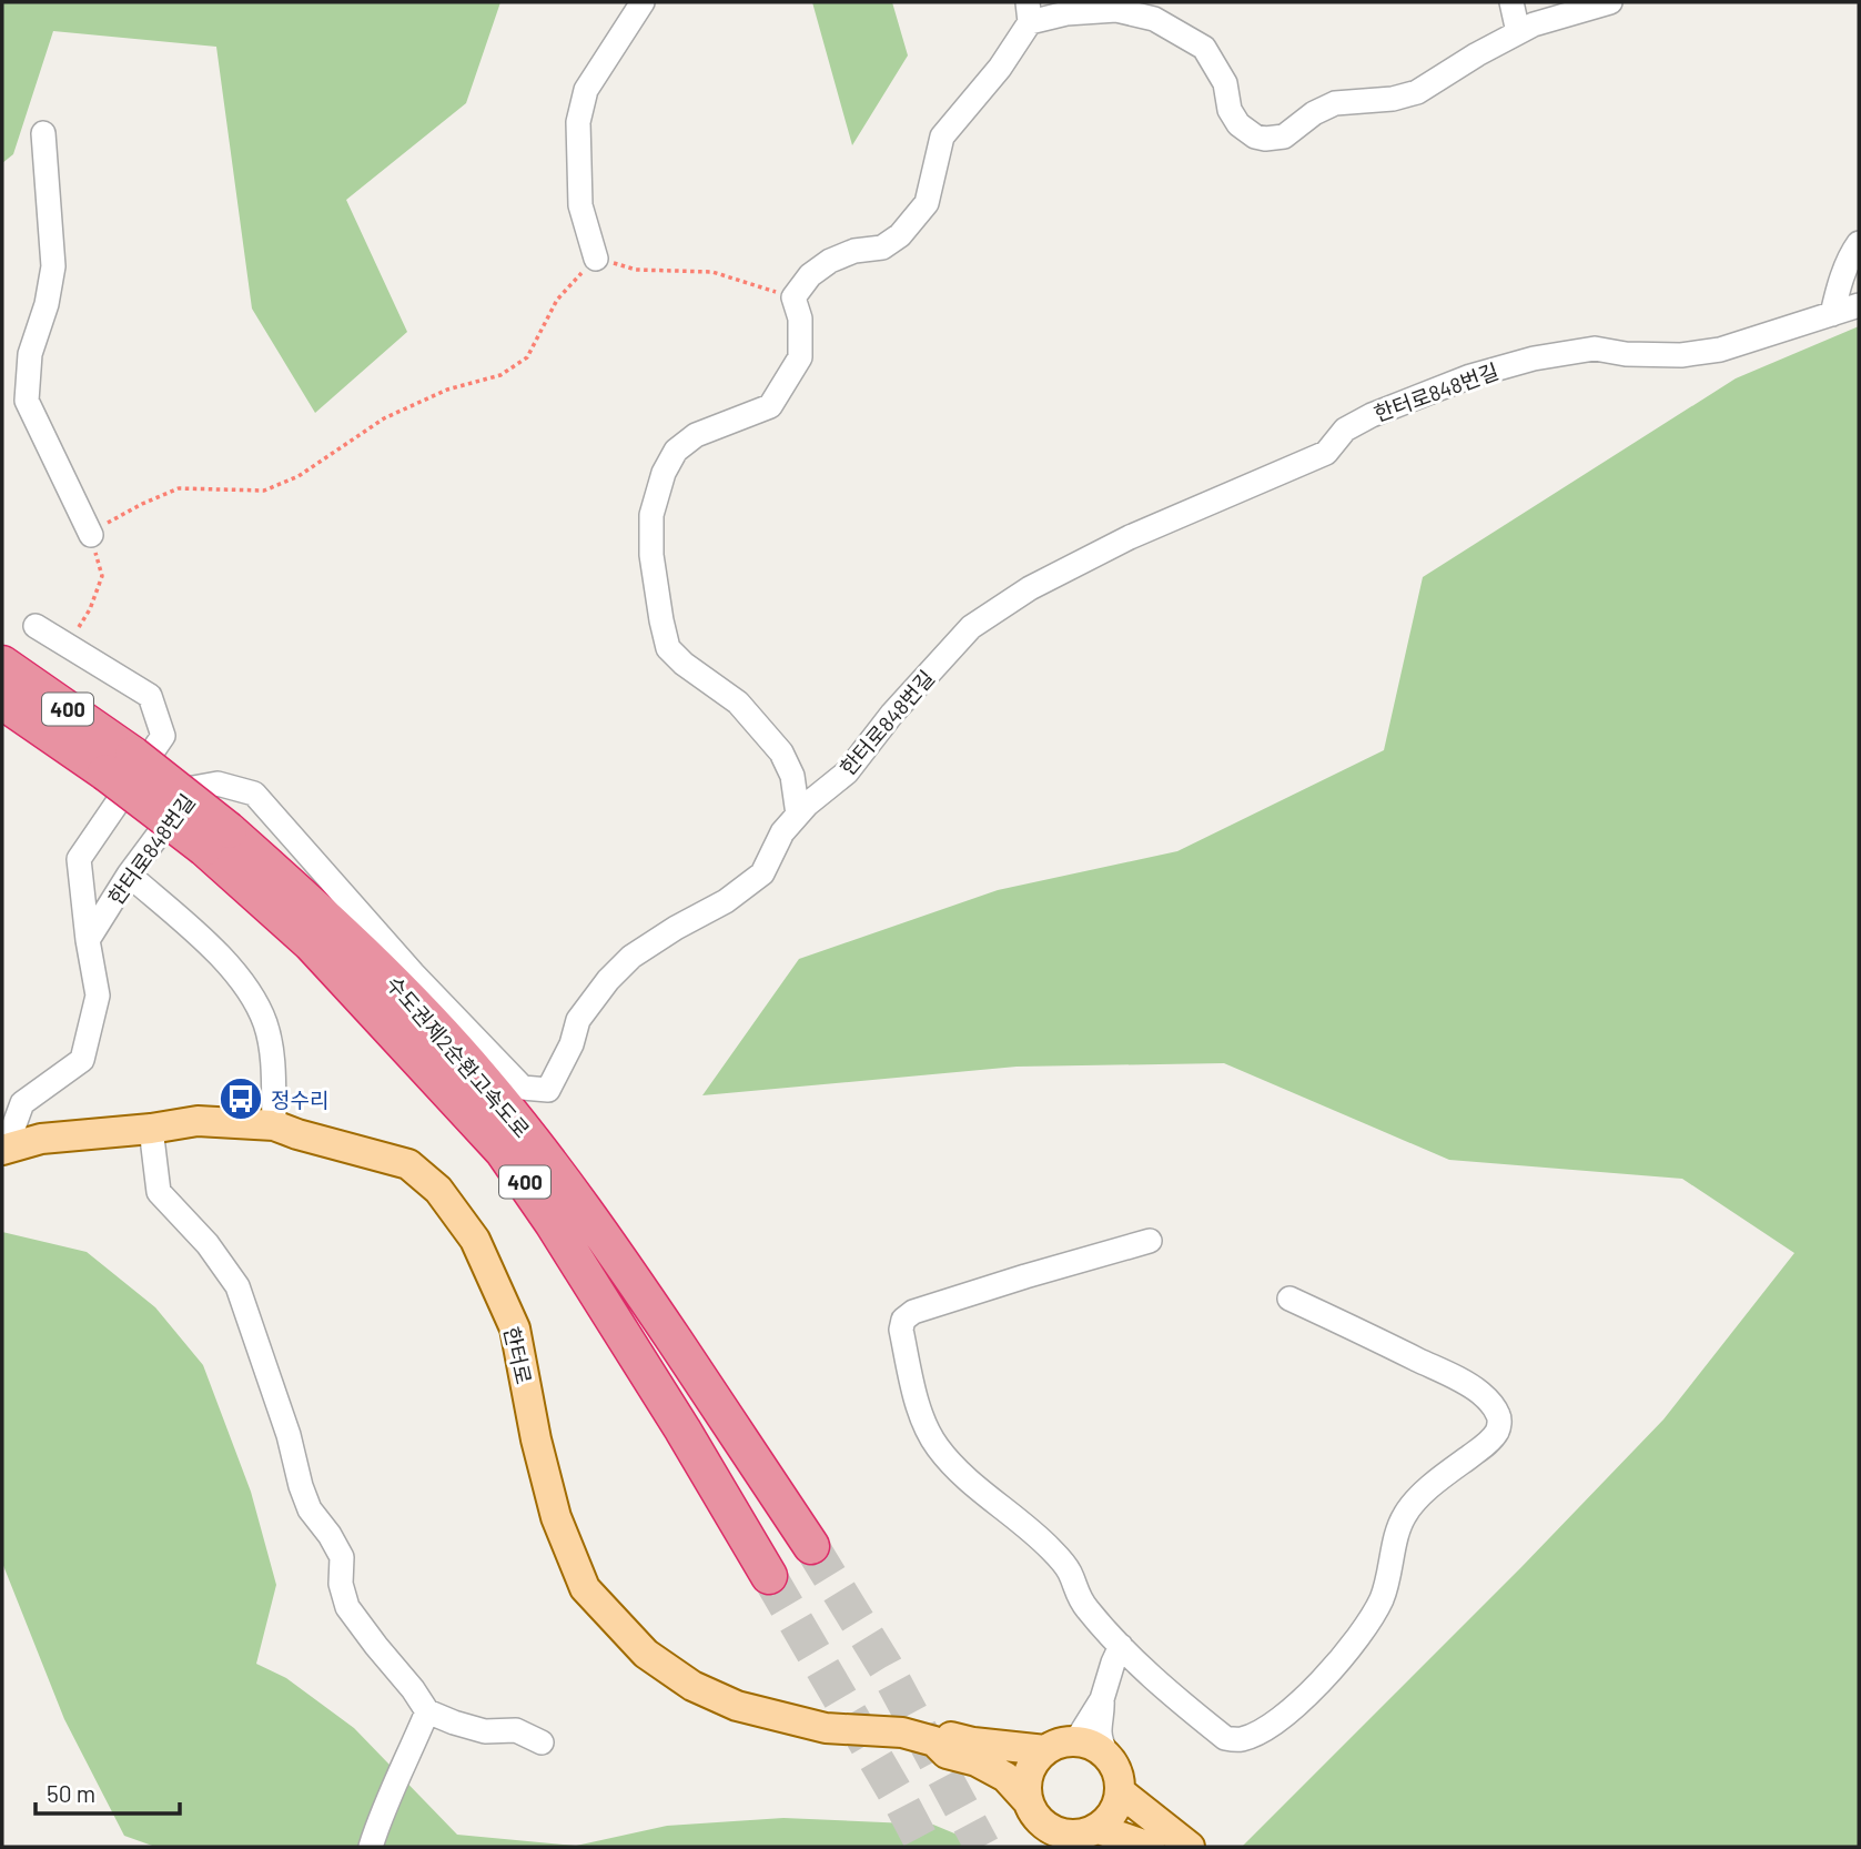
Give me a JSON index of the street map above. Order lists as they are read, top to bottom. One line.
{"streets":{"highway":["400","수도권제2순환고속도로"],"main road":["한터로"],"street":["한터로848번길"]},"places":{"bus stop":["정수리"]},"scale_bar":"50 m"}
